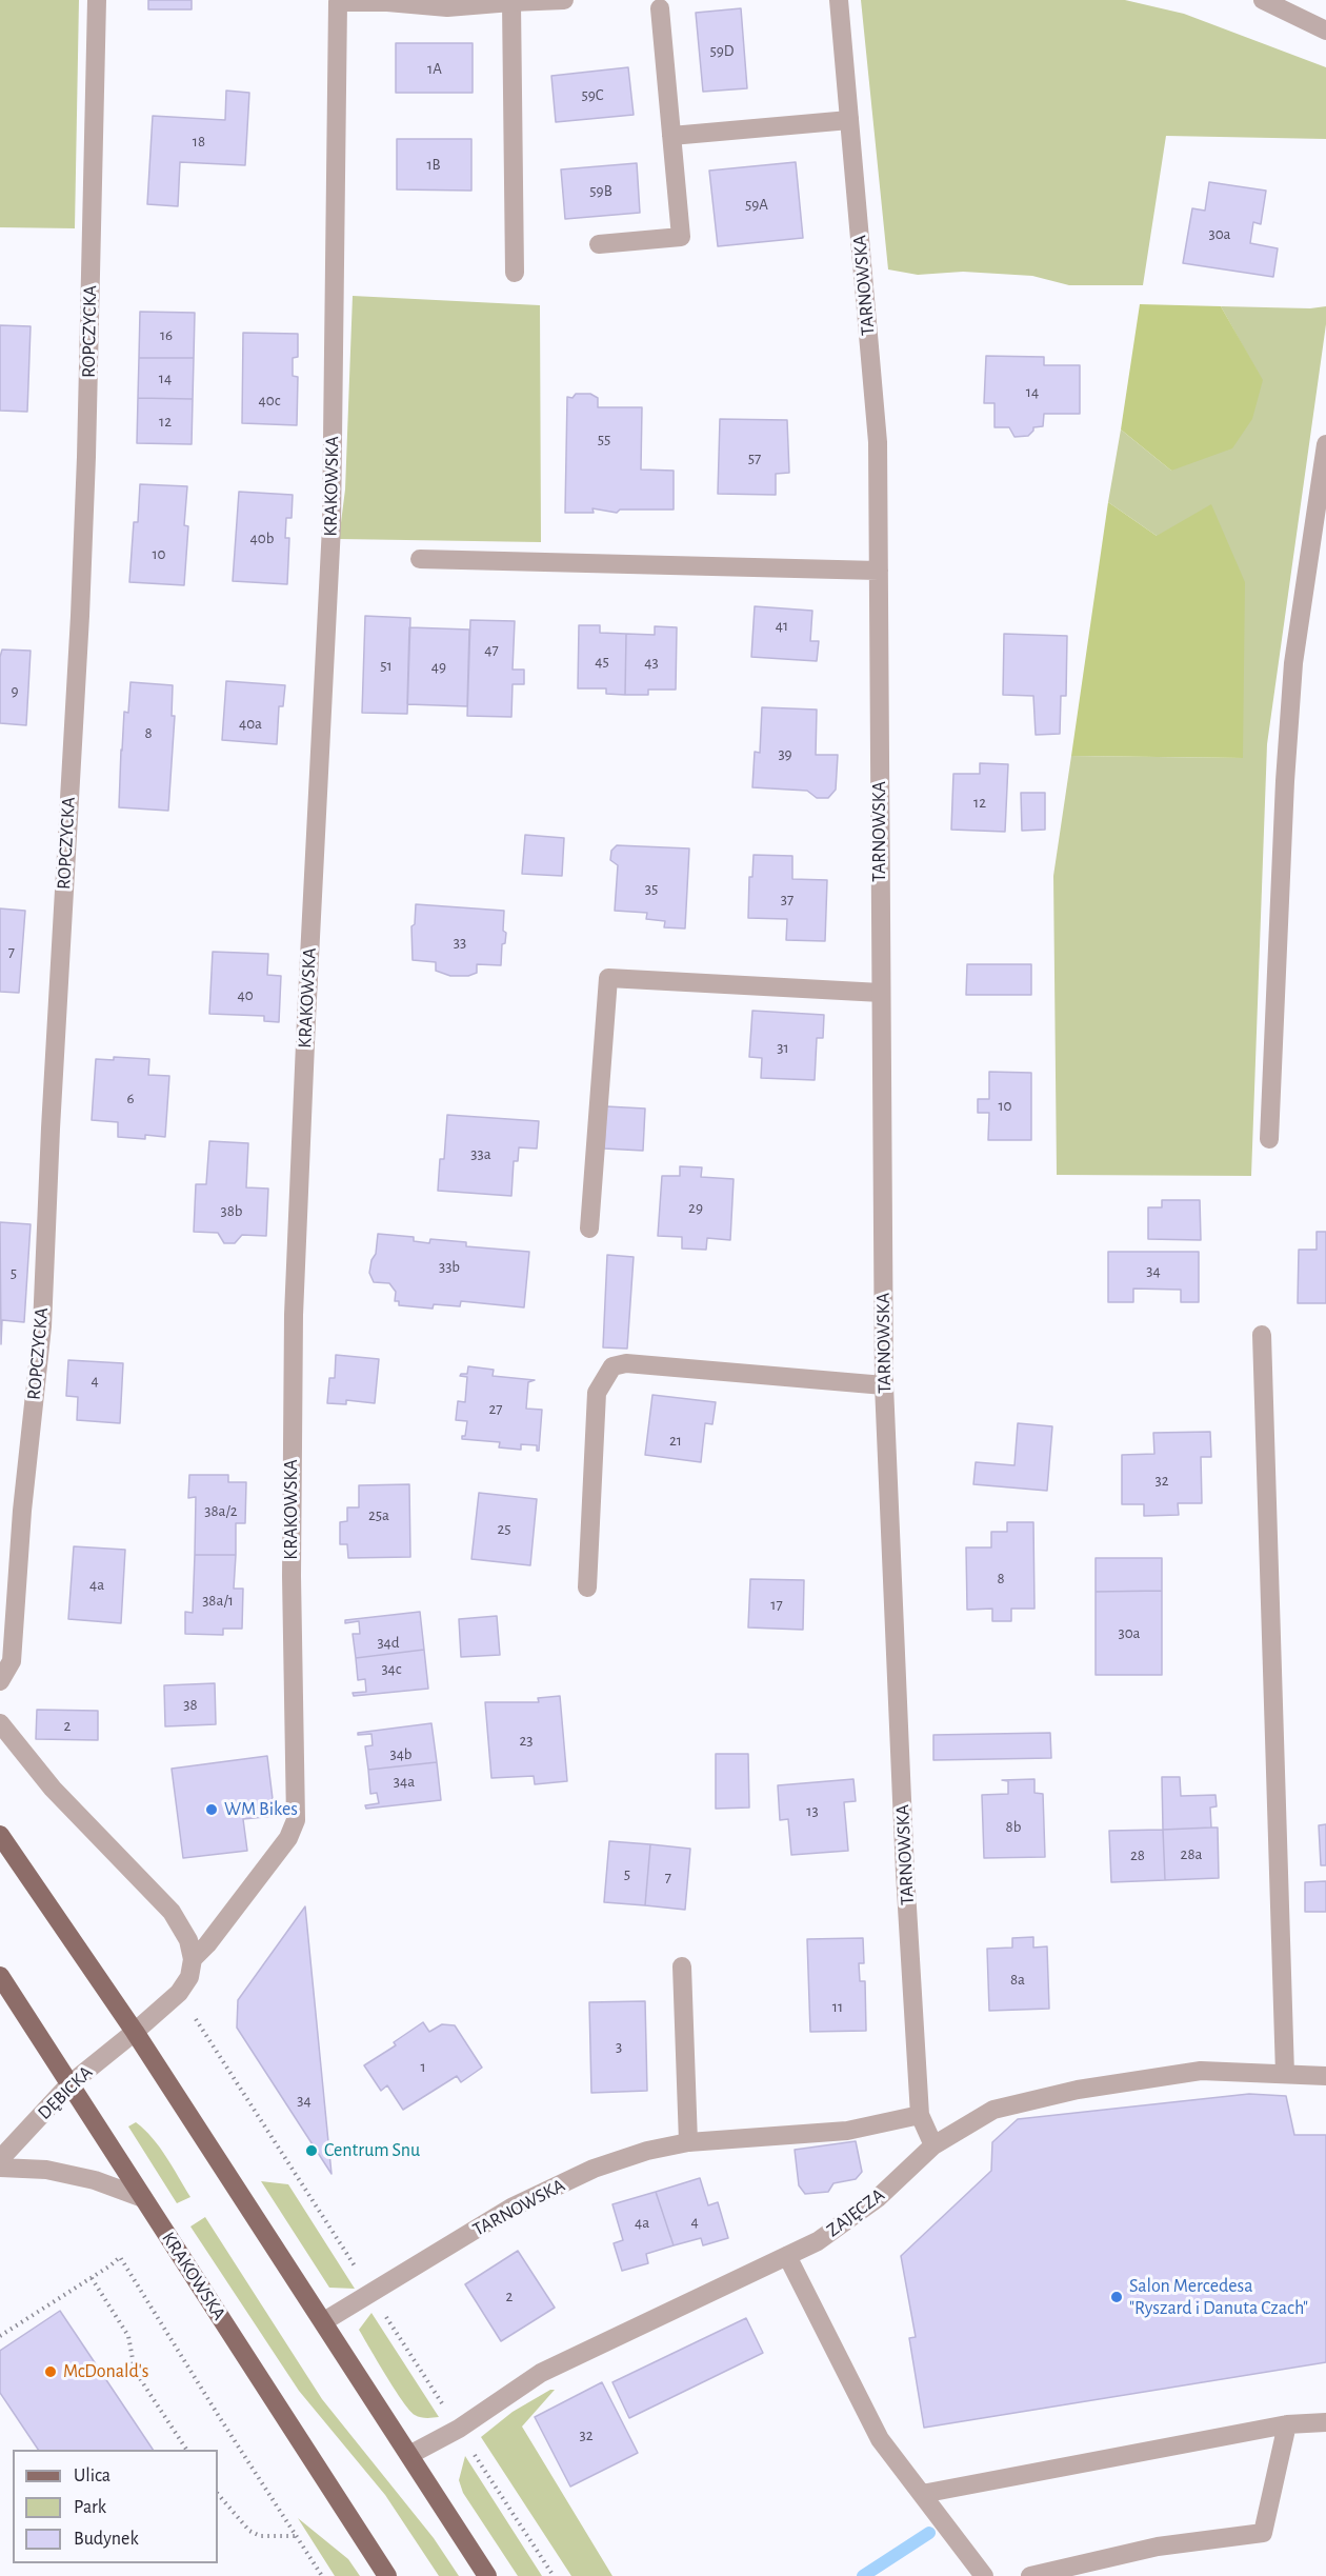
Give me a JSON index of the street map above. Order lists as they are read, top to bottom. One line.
{"streets":{"main road":["KRAKOWSKA"],"street":["TARNOWSKA","ROPCZYCKA","DĘBICKA","ZAJĘCZA"]},"crossings":[["TARNOWSKA","ZAJĘCZA"],["KRAKOWSKA","DĘBICKA"]],"places":["WM Bikes","Centrum Snu","Salon Mercedesa \"Ryszard i Danuta Czach\"","McDonald's"],"house_numbers":["59D","1A","59C","18","1B","59B","59A","30a","16","14","14","40c","12","55","57","40b","10","41","47","45","43","51","49","9","40a","8","39","12","35","37","33","7","40","31","6","10","33a","29","38b","33b","34","5","4","27","21","32","38a/2","25a","25","8","4a","38a/1","17","30a","34d","34c","38","2","23","34b","34a","13","8b","28a","28","5","7","8a","11","3","1","34","4","4a","2","32"],"legend":["Ulica","Park","Budynek"]}
